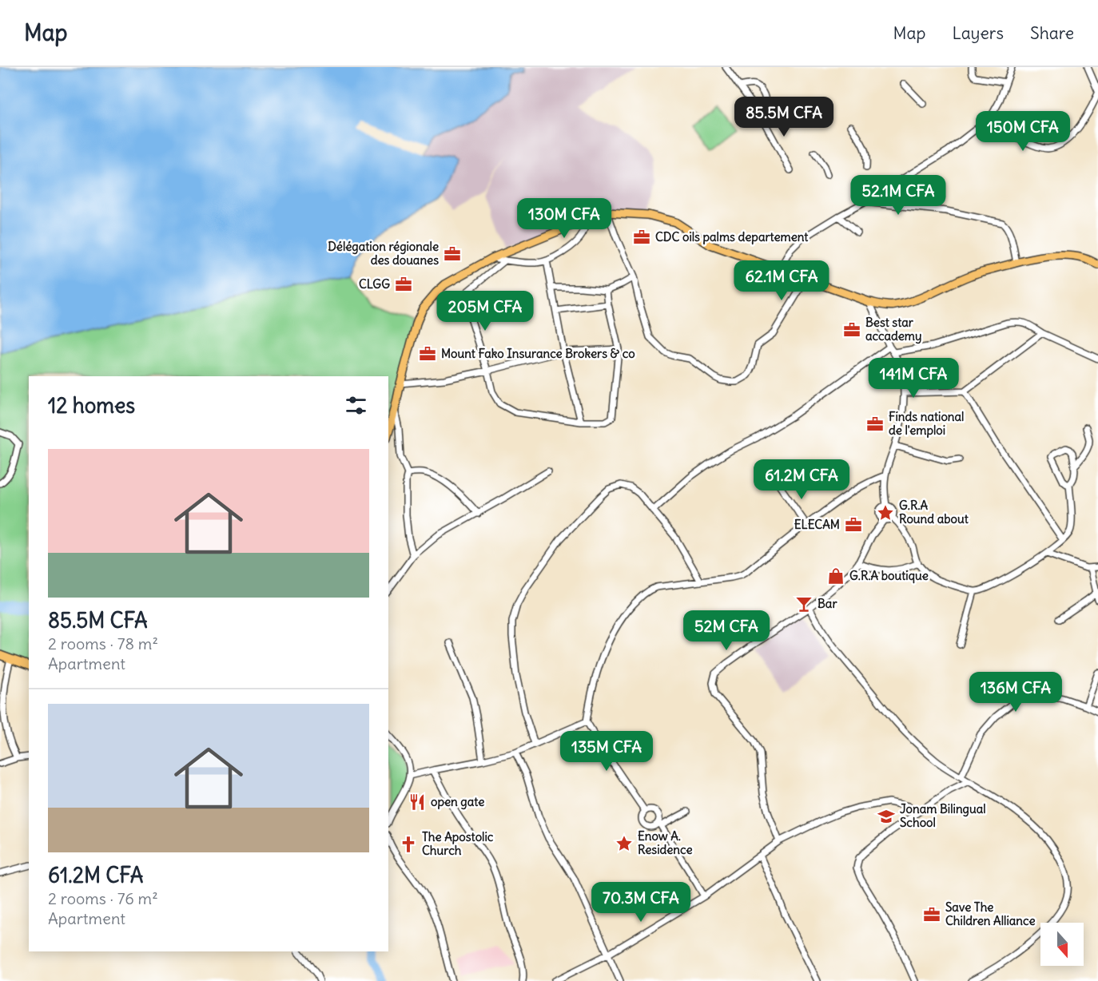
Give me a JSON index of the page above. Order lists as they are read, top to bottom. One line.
{"places":{"office":["CDC oils palms departement","Délégation régionale des douanes","CLGG","Best star accademy","Mount Fako Insurance Brokers & co","Finds national de l'emploi","ELECAM","Save The Children Alliance"],"place":["G.R.A Round about","Enow A. Residence"],"shop":["G.R.A boutique"],"bar":["Bar"],"restaurant":["open gate"],"school or university":["Jonam Bilingual School"],"church":["The Apostolic Church"]},"north":"bottom","page":{"header":"Map","nav":["Map","Layers","Share"],"price":["85.5M CFA","150M CFA","52.1M CFA","130M CFA","62.1M CFA","205M CFA","141M CFA","61.2M CFA","52M CFA","136M CFA","135M CFA","70.3M CFA"],"heading":"12 homes","list":[{"name":"85.5M CFA","note":"2 rooms · 78 m² · Apartment"},{"name":"61.2M CFA","note":"2 rooms · 76 m² · Apartment"}]}}
